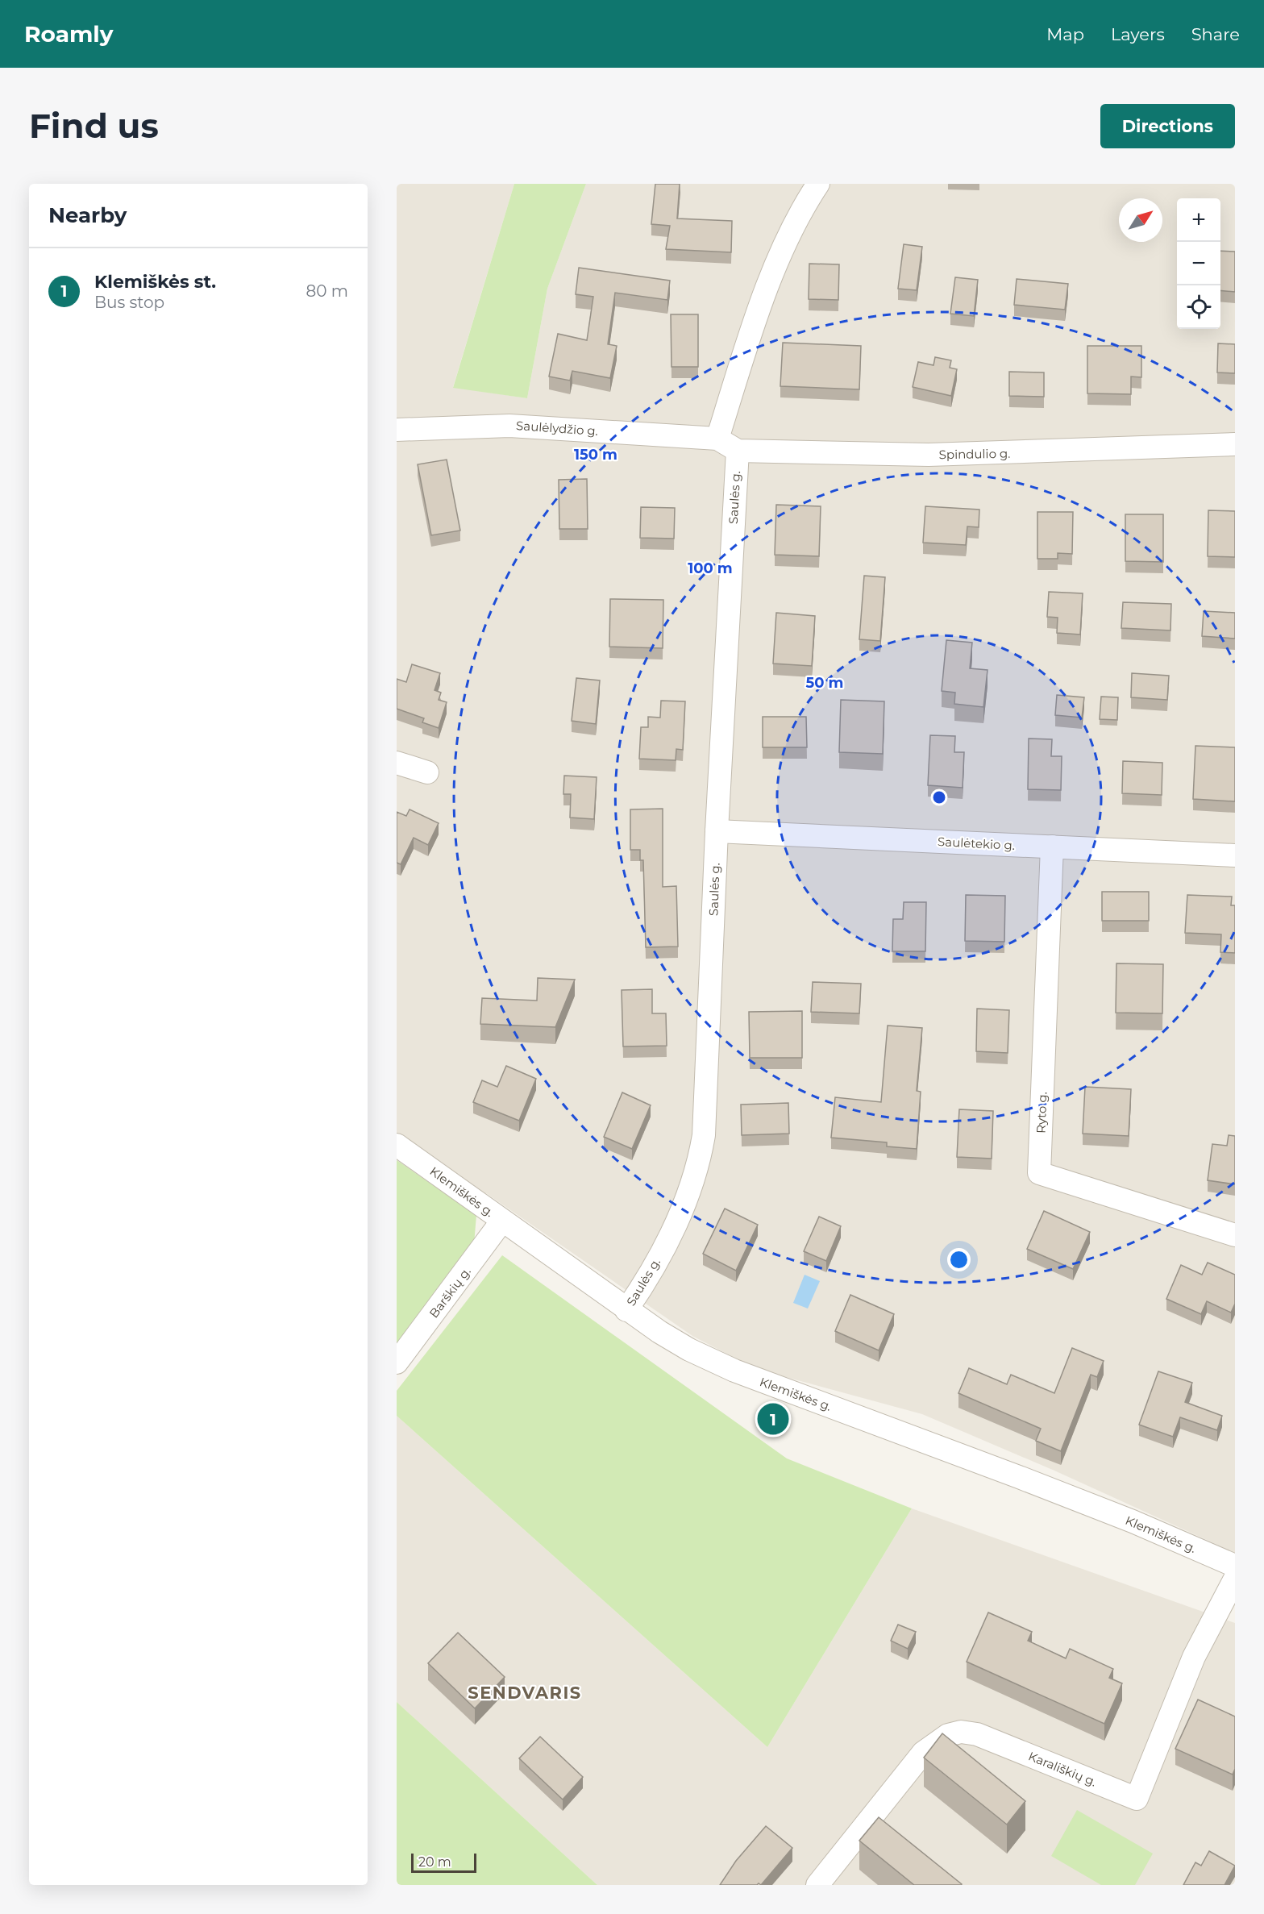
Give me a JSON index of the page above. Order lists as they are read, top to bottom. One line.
{"streets":{"street":["Saulėlydžio g.","Spindulio g.","Saulės g.","Saulėtekio g.","Ryto g.","Klemiškės g.","Barškių g.","Karališkių g."]},"crossings":[["Saulėlydžio g.","Spindulio g."],["Spindulio g.","Saulės g."],["Saulės g.","Saulėtekio g."],["Saulės g.","Klemiškės g."],["Saulėtekio g.","Ryto g."],["Klemiškės g.","Barškių g."]],"districts":["SENDVARIS"],"scale_bar":"20 m","north":"top right","page":{"header":"Roamly","nav":["Map","Layers","Share"],"buttons":"Directions","title":"Find us","heading":"Nearby","map_buttons":["+","−"],"list":[{"mark":"1","name":"Klemiškės st.","note":"Bus stop","value":"80 m"}],"pins":"1","scale":"20 m"},"rings":["150 m","100 m","50 m"]}
